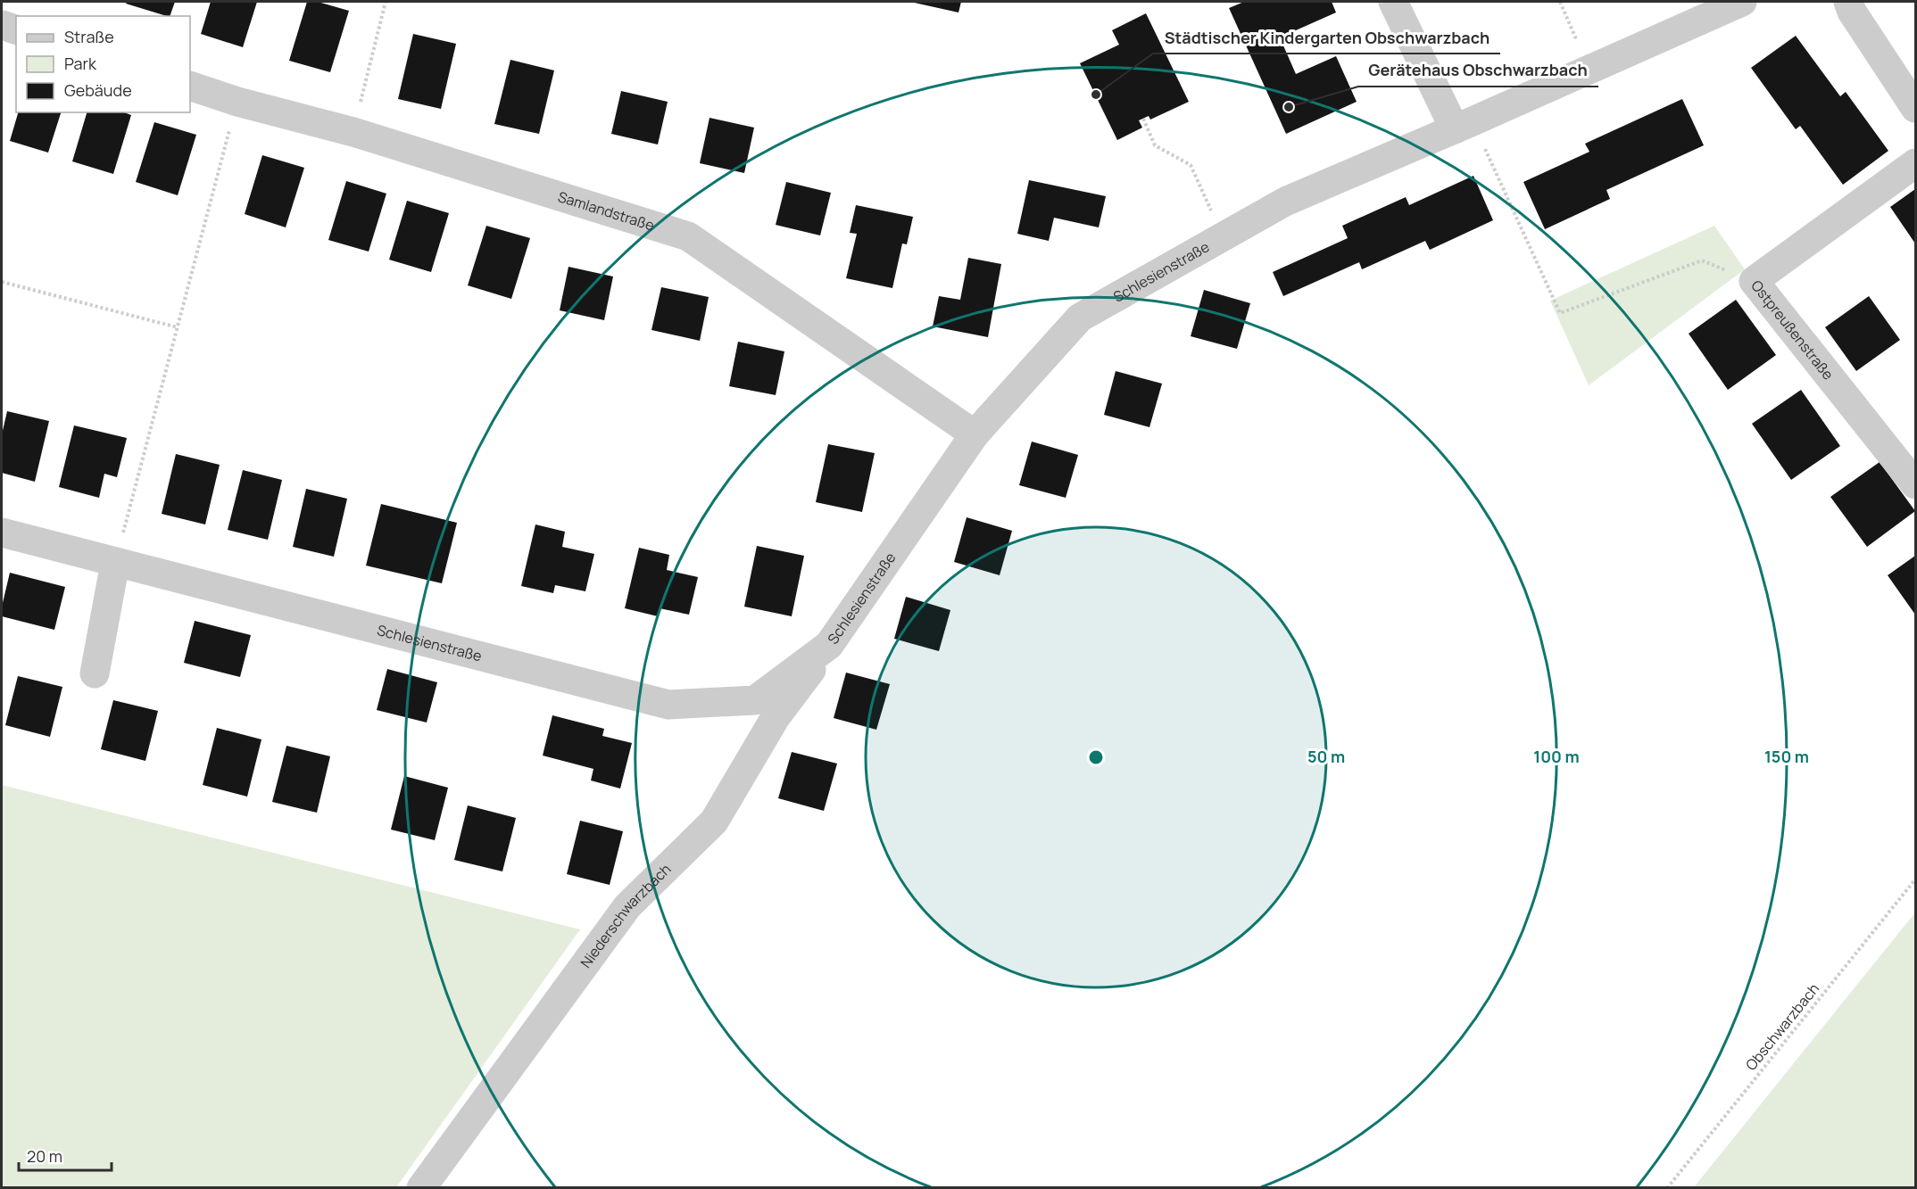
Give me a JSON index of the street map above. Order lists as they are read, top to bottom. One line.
{"streets":{"street":["Samlandstraße","Schlesienstraße","Ostpreußenstraße","Niederschwarzbach"],"path":["Obschwarzbach"]},"crossings":[["Samlandstraße","Schlesienstraße"],["Schlesienstraße","Niederschwarzbach"]],"places":["Städtischer Kindergarten Obschwarzbach","Gerätehaus Obschwarzbach"],"legend":["Straße","Park","Gebäude"],"scale_bar":"20 m","rings":["50 m","100 m","150 m"]}
